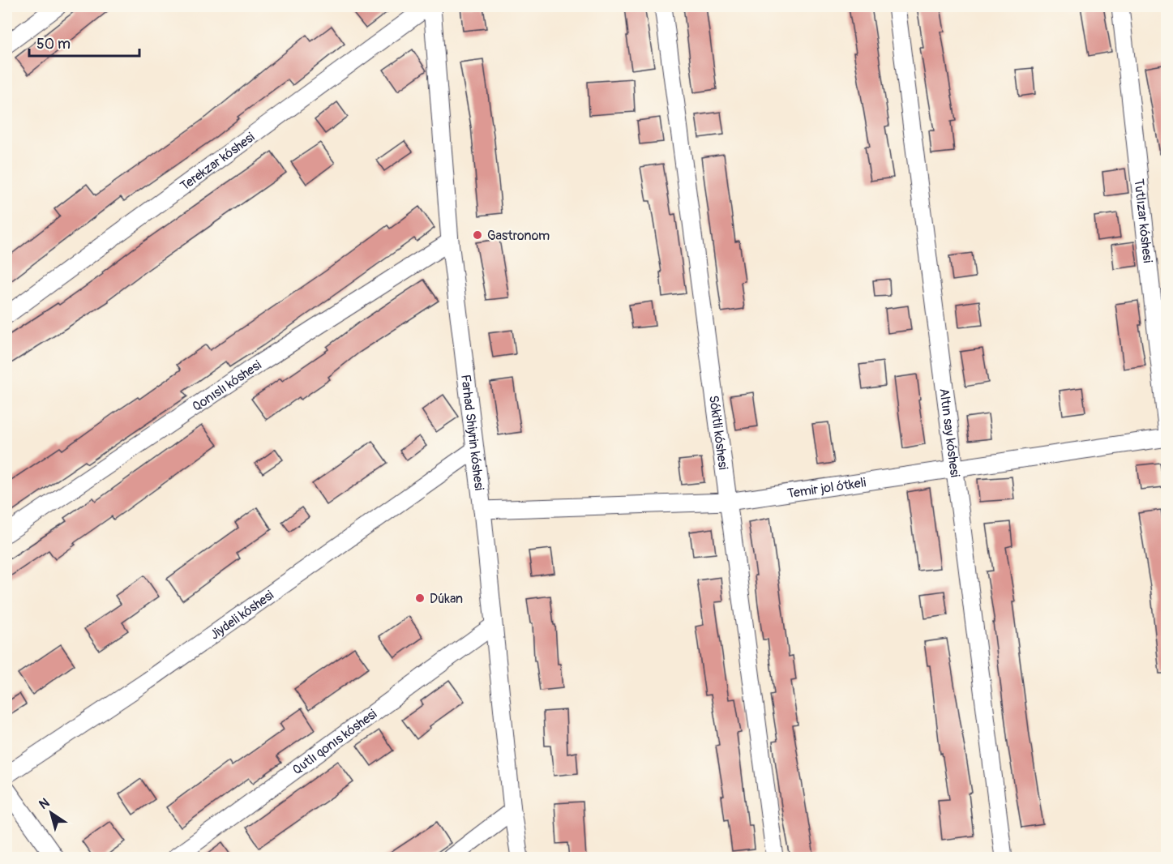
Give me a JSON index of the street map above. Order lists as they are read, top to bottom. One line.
{"streets":{"street":["Terekzar kóshesi","Tutlızar kóshesi","Qonıslı kóshesi","Farhad Shiyrin kóshesi","Sókitli kóshesi","Altın say kóshesi","Temir jol ótkeli","Jiydeli kóshesi","Qutlı qonıs kóshesi"]},"crossings":[["Qonıslı kóshesi","Farhad Shiyrin kóshesi"],["Farhad Shiyrin kóshesi","Temir jol ótkeli"],["Farhad Shiyrin kóshesi","Jiydeli kóshesi"],["Farhad Shiyrin kóshesi","Qutlı qonıs kóshesi"],["Sókitli kóshesi","Temir jol ótkeli"],["Altın say kóshesi","Temir jol ótkeli"]],"places":["Gastronom","Dúkan"],"scale_bar":"50 m","north":"top left"}
